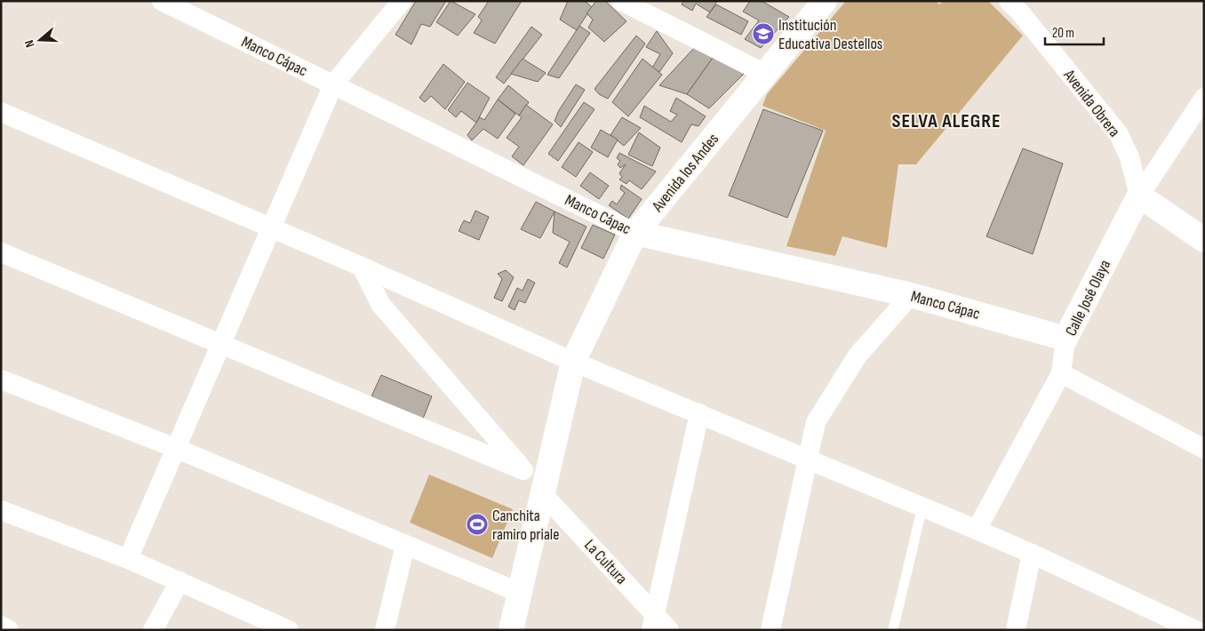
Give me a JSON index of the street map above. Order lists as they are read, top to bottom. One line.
{"streets":{"street":["Manco Cápac","Avenida Obrera","Avenida los Andes","Calle José Olaya","La Cultura"]},"crossings":[["Manco Cápac","Avenida los Andes"],["Manco Cápac","Calle José Olaya"],["Avenida Obrera","Calle José Olaya"],["Avenida los Andes","La Cultura"]],"districts":["SELVA ALEGRE"],"places":{"school or university":["Institución Educativa Destellos"],"sports":["Canchita ramiro priale"]},"scale_bar":"20 m","north":"left"}
